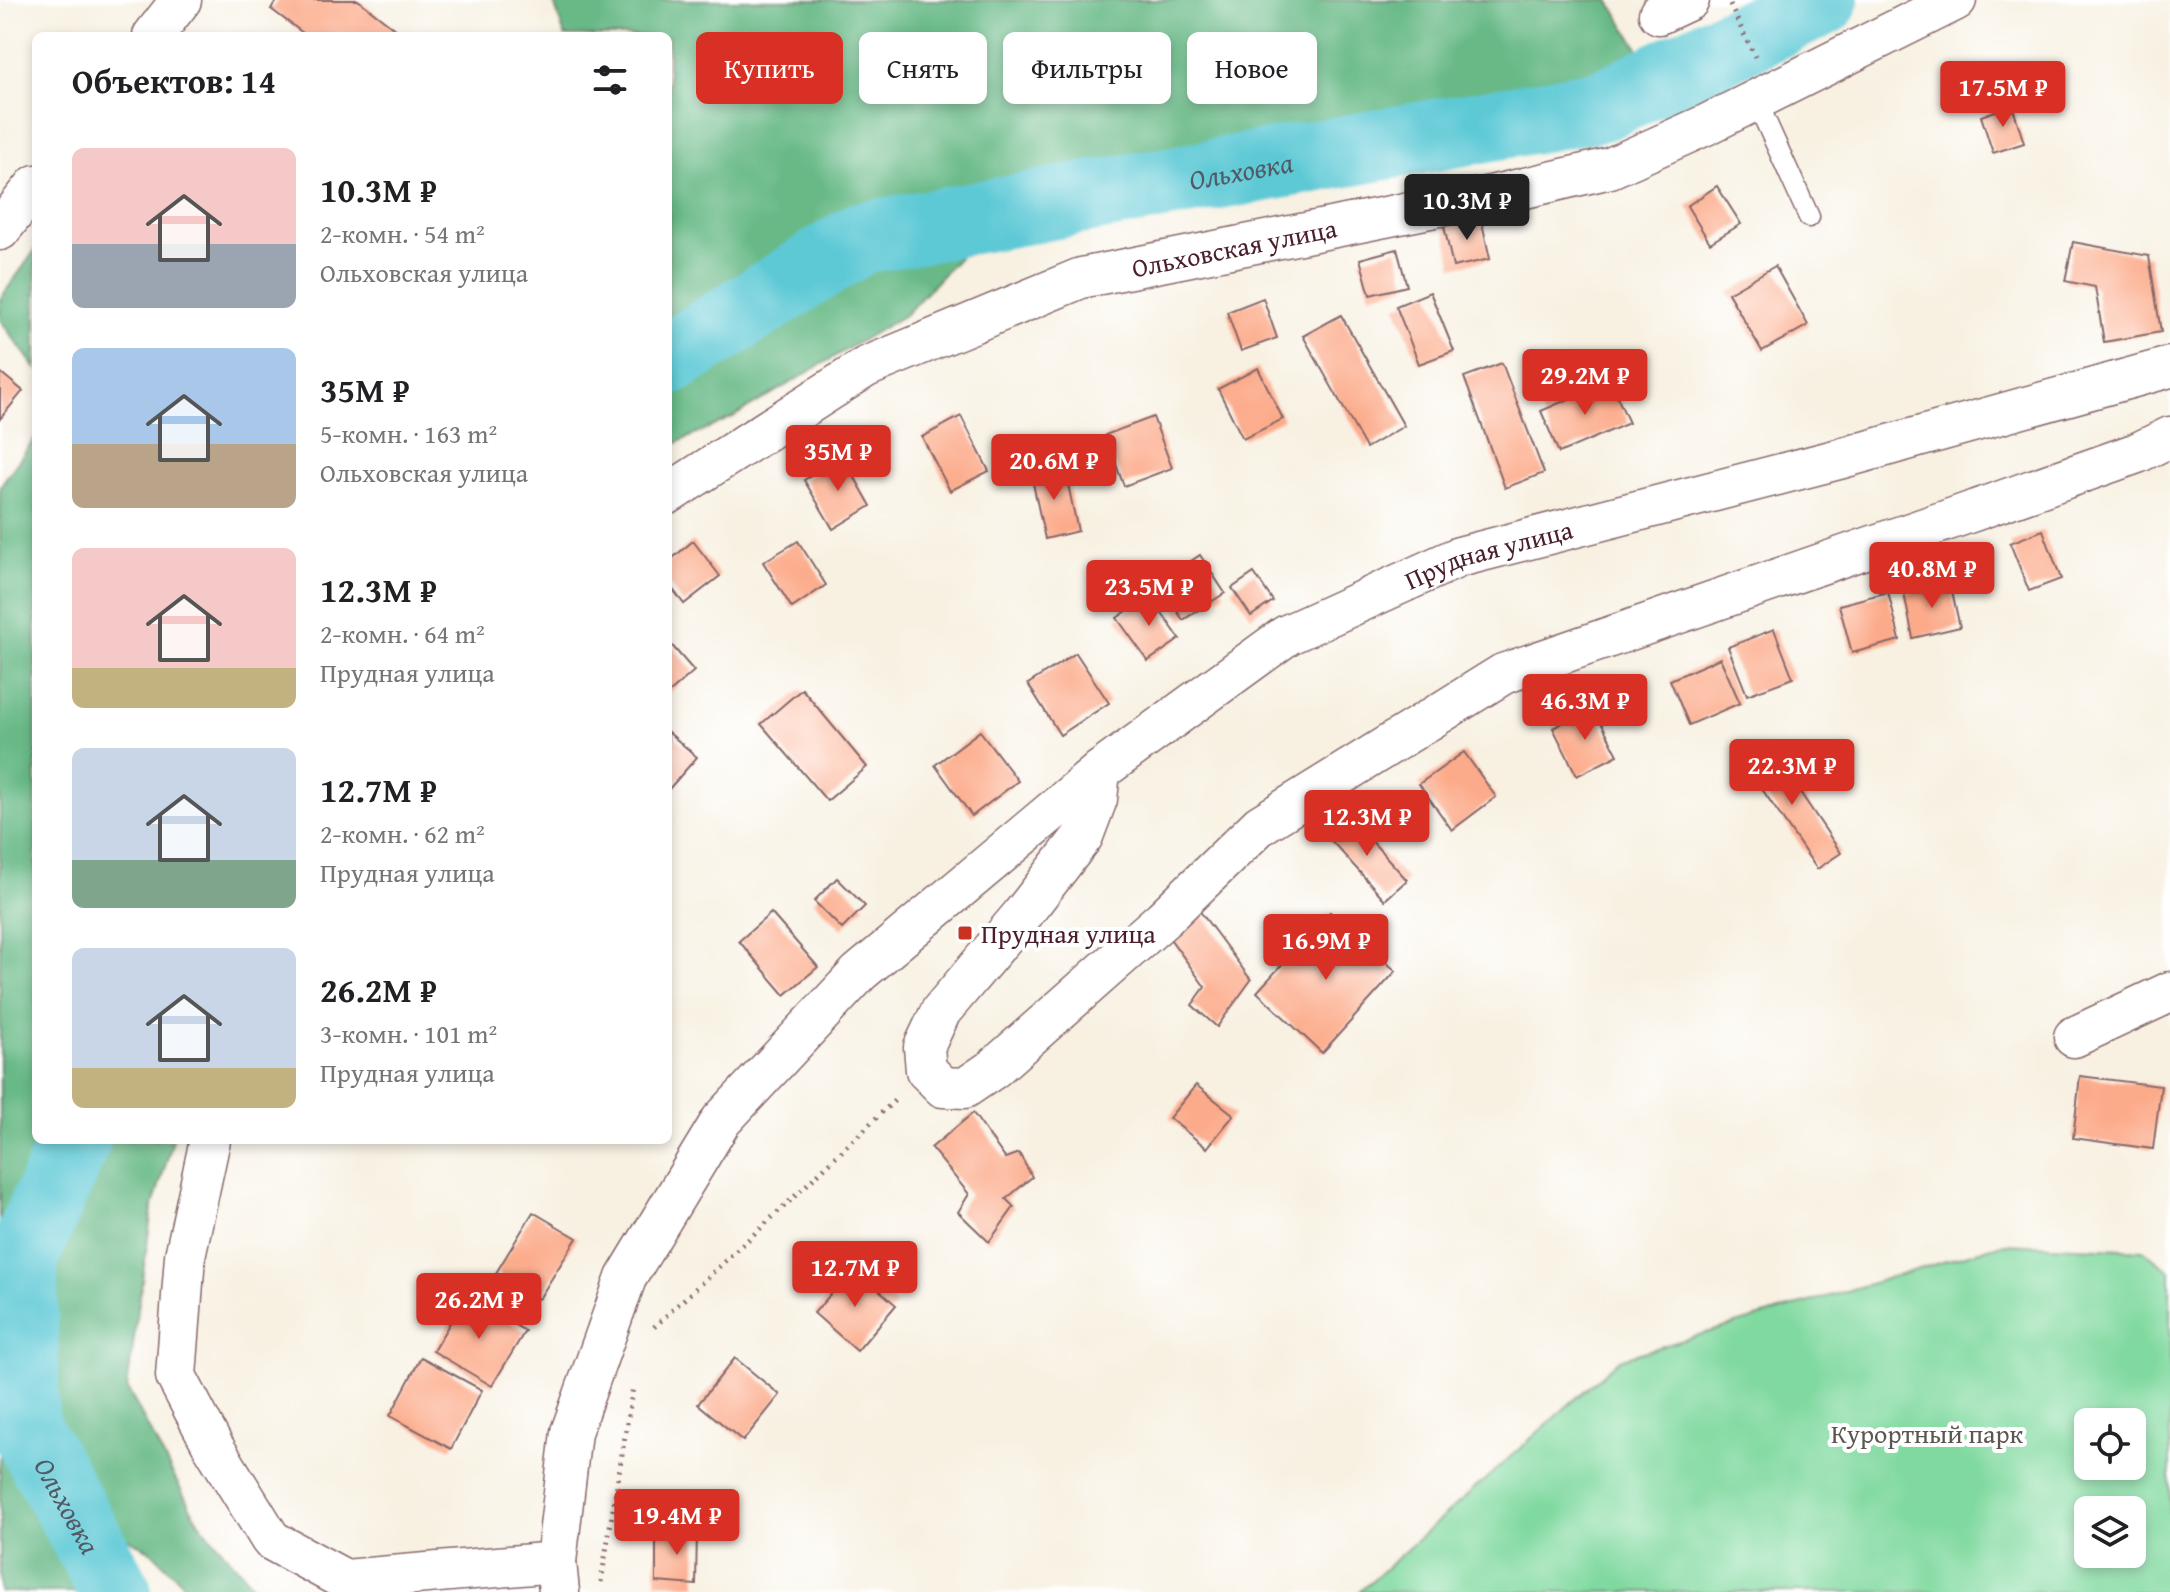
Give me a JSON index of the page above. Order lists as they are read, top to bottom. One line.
{"streets":{"street":["Ольховская улица","Прудная улица"]},"water":["Ольховка"],"parks":["Курортный парк"],"places":{"transit":["Прудная улица"]},"page":{"chip":["Купить","Снять","Фильтры","Новое"],"heading":"Объектов: 14","price":["17.5M ₽","10.3M ₽","29.2M ₽","35M ₽","20.6M ₽","40.8M ₽","23.5M ₽","46.3M ₽","22.3M ₽","12.3M ₽","16.9M ₽","12.7M ₽","26.2M ₽","19.4M ₽"],"list":[{"name":"10.3M ₽","note":"2-комн. · 54 m² · Ольховская улица"},{"name":"35M ₽","note":"5-комн. · 163 m² · Ольховская улица"},{"name":"12.3M ₽","note":"2-комн. · 64 m² · Прудная улица"},{"name":"12.7M ₽","note":"2-комн. · 62 m² · Прудная улица"},{"name":"26.2M ₽","note":"3-комн. · 101 m² · Прудная улица"}]}}
